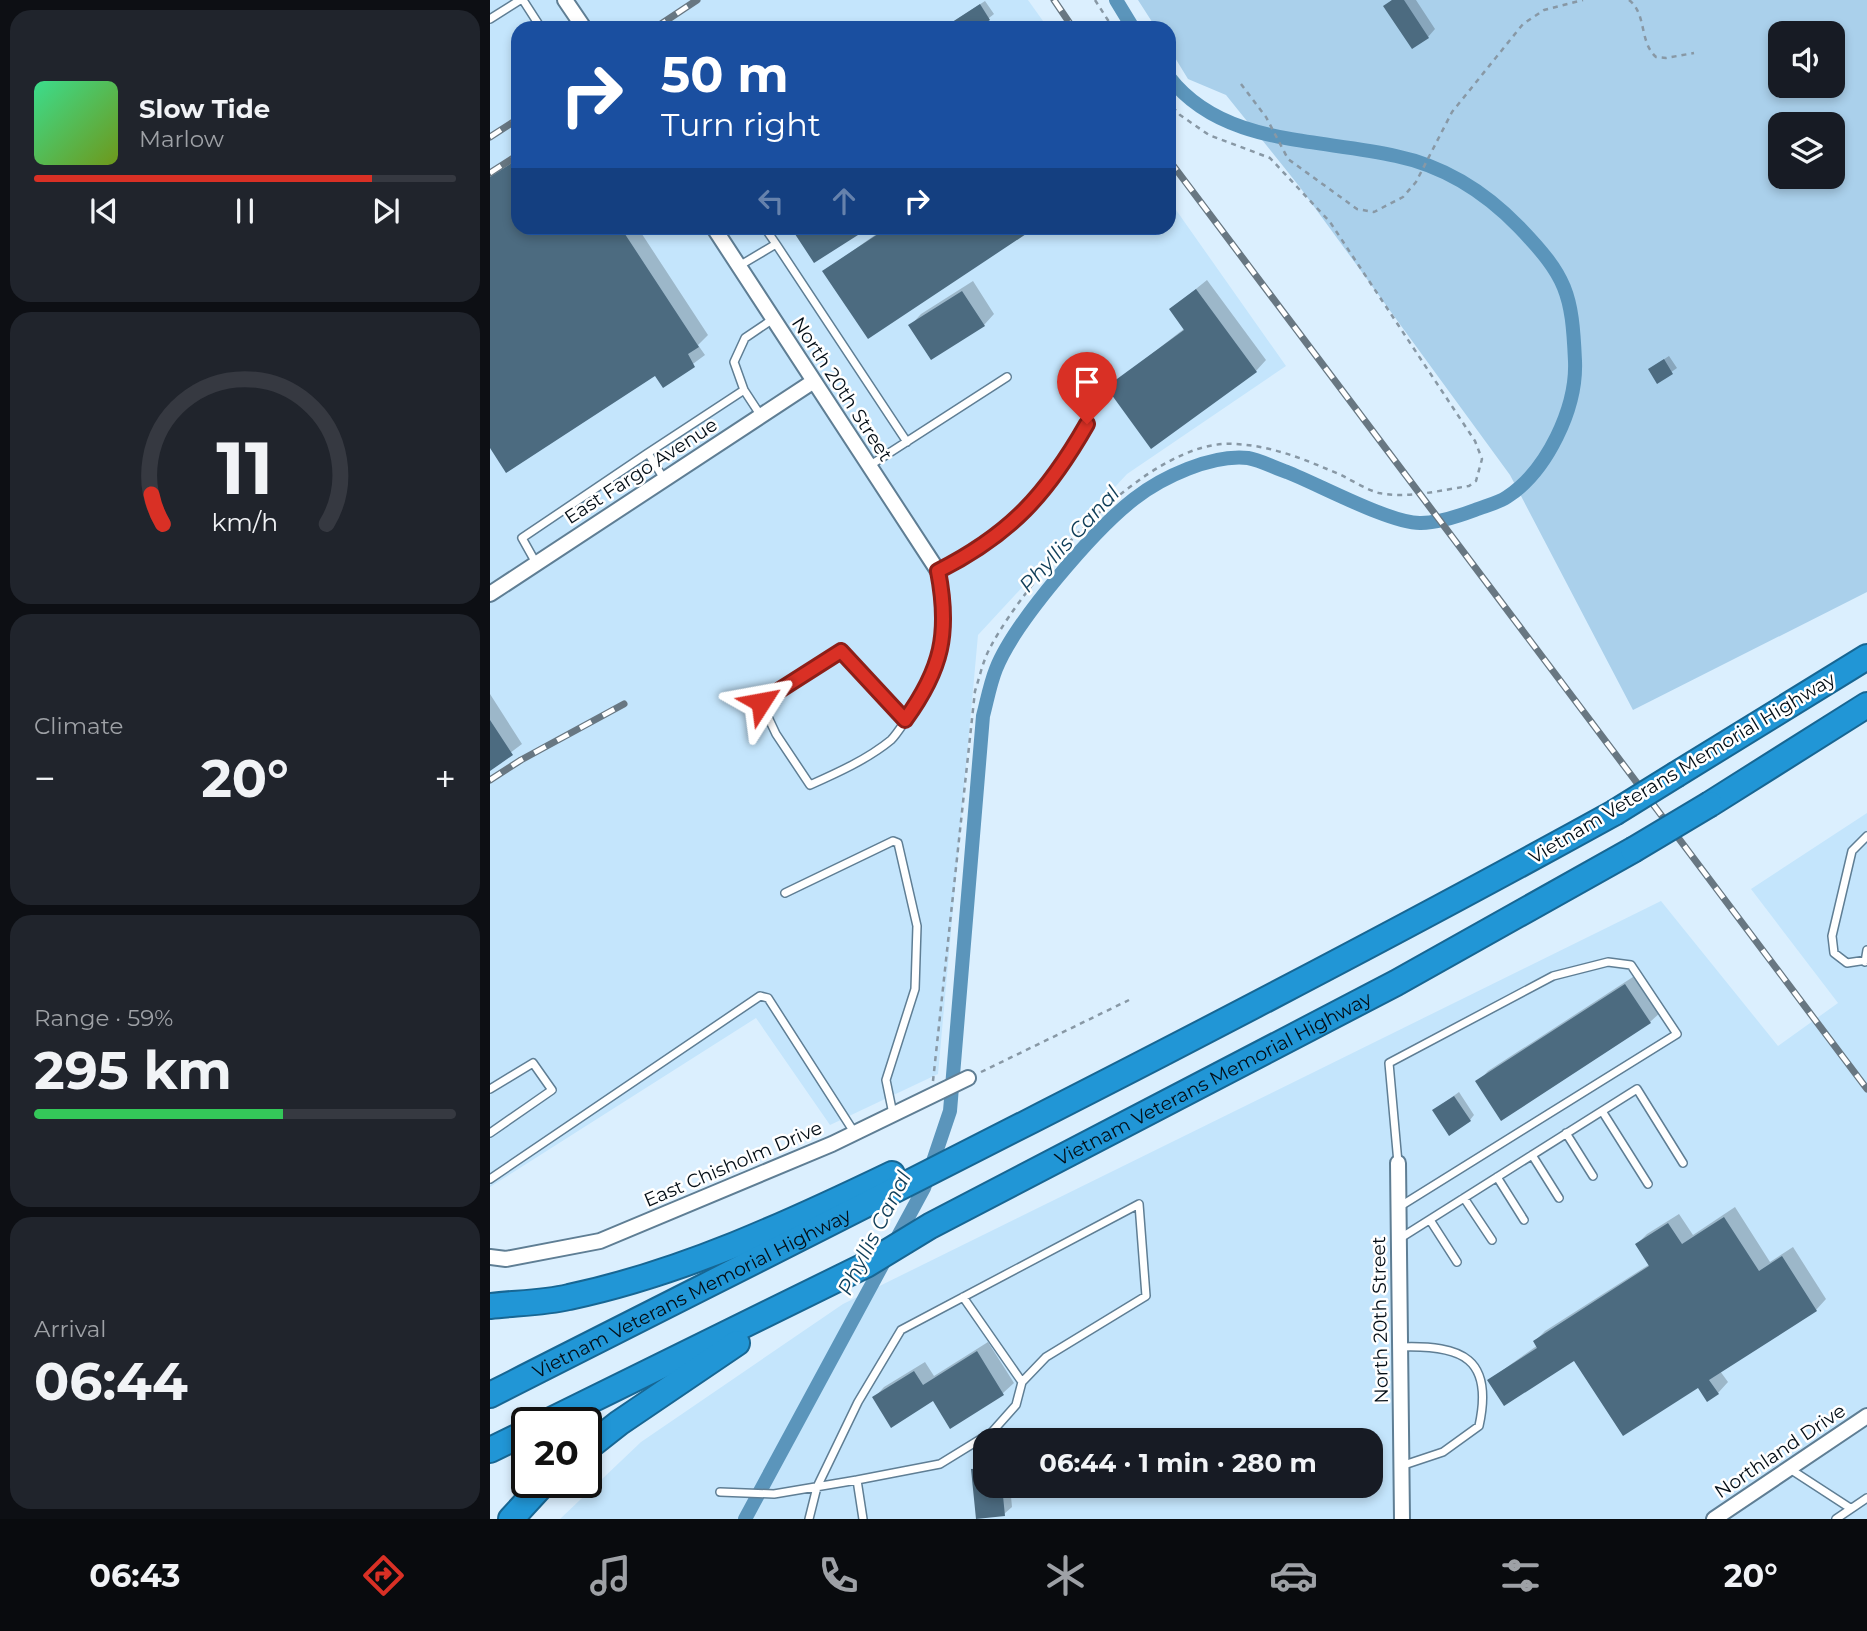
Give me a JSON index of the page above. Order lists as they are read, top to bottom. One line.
{"streets":{"highway":["Vietnam Veterans Memorial Highway"],"street":["North 20th Street","East Fargo Avenue","East Chisholm Drive","Northland Drive"]},"crossings":[["North 20th Street","East Fargo Avenue"]],"water":["Phyllis Canal"],"page":{"turn":["50 m","Turn right"],"song":["Slow Tide","Marlow"],"tile":["Climate",["Range · 59%","295 km"],["Arrival","06:44"]],"heat":["−","20°","+"],"limit":"20","trip":"06:44 · 1 min · 280 m","tabs":["06:43","20°"],"gauge":["11","km/h"]}}
